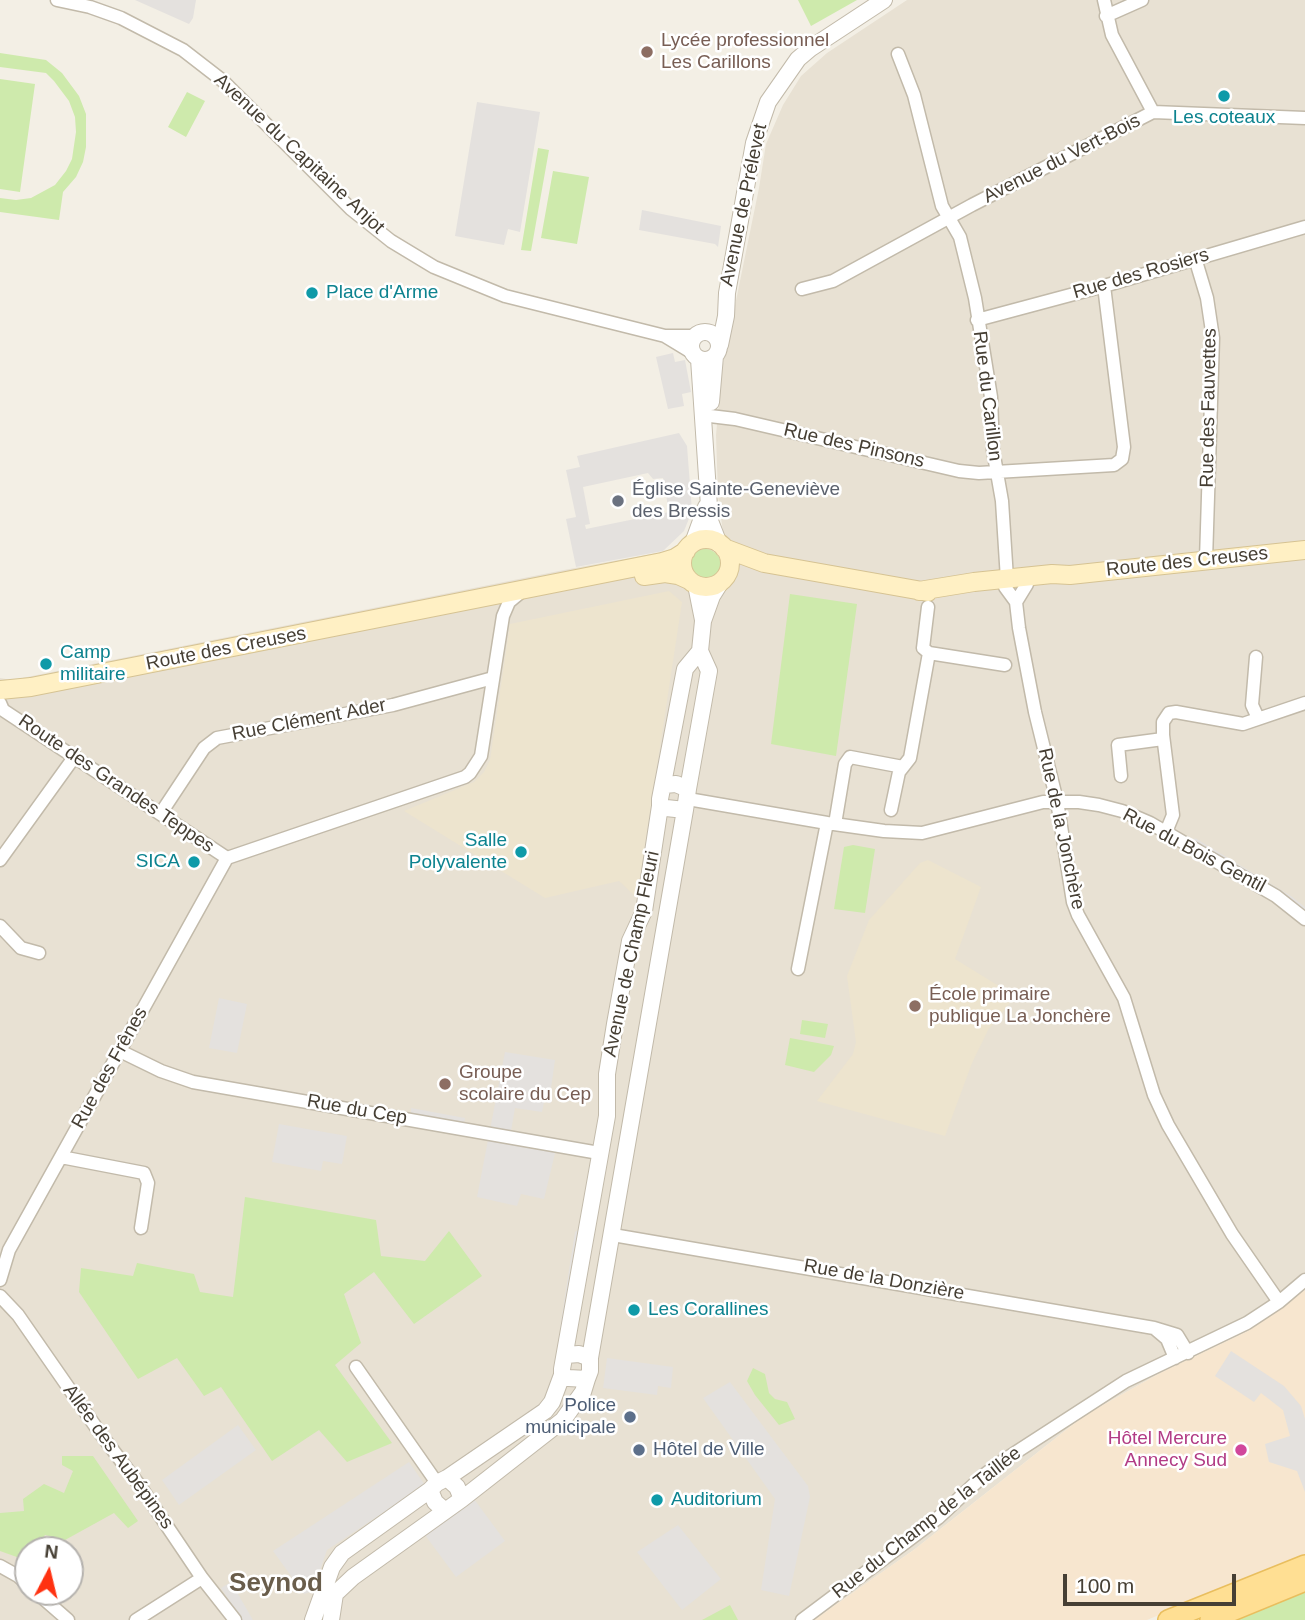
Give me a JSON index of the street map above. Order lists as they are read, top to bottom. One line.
{"streets":{"main road":["Route des Creuses"],"street":["Avenue du Capitaine Anjot","Avenue du Vert-Bois","Avenue de Prélevet","Rue des Rosiers","Rue du Carillon","Rue des Fauvettes","Rue des Pinsons","Rue Clément Ader","Route des Grandes Teppes","Rue de la Jonchère","Rue du Bois Gentil","Avenue de Champ Fleuri","Rue des Frênes","Rue du Cep","Rue de la Donzière","Allée des Aubépines","Rue du Champ de la Taillée"]},"crossings":[["Avenue du Capitaine Anjot","Avenue de Prélevet"],["Avenue du Vert-Bois","Rue du Carillon"],["Avenue de Prélevet","Rue des Pinsons"],["Avenue de Prélevet","Route des Creuses"],["Avenue de Prélevet","Avenue de Champ Fleuri"],["Rue des Rosiers","Rue du Carillon"],["Rue des Rosiers","Rue des Fauvettes"],["Rue des Rosiers","Rue des Pinsons"],["Rue du Carillon","Rue des Pinsons"],["Rue du Carillon","Route des Creuses"],["Rue des Fauvettes","Route des Creuses"],["Route des Creuses","Route des Grandes Teppes"],["Route des Creuses","Avenue de Champ Fleuri"],["Rue Clément Ader","Route des Grandes Teppes"],["Route des Grandes Teppes","Rue des Frênes"],["Rue de la Jonchère","Rue du Bois Gentil"],["Rue de la Jonchère","Rue du Champ de la Taillée"],["Rue du Bois Gentil","Avenue de Champ Fleuri"],["Avenue de Champ Fleuri","Rue du Cep"],["Avenue de Champ Fleuri","Rue de la Donzière"],["Rue des Frênes","Rue du Cep"],["Rue de la Donzière","Rue du Champ de la Taillée"]],"districts":["Seynod"],"places":["Lycée professionnel Les Carillons","Les coteaux","Place d'Arme","Église Sainte-Geneviève des Bressis","Camp militaire","Salle Polyvalente","SICA","École primaire publique La Jonchère","Groupe scolaire du Cep","Les Corallines","Police municipale","Hôtel de Ville","Hôtel Mercure Annecy Sud","Auditorium"],"scale_bar":"100 m","north":"top"}
